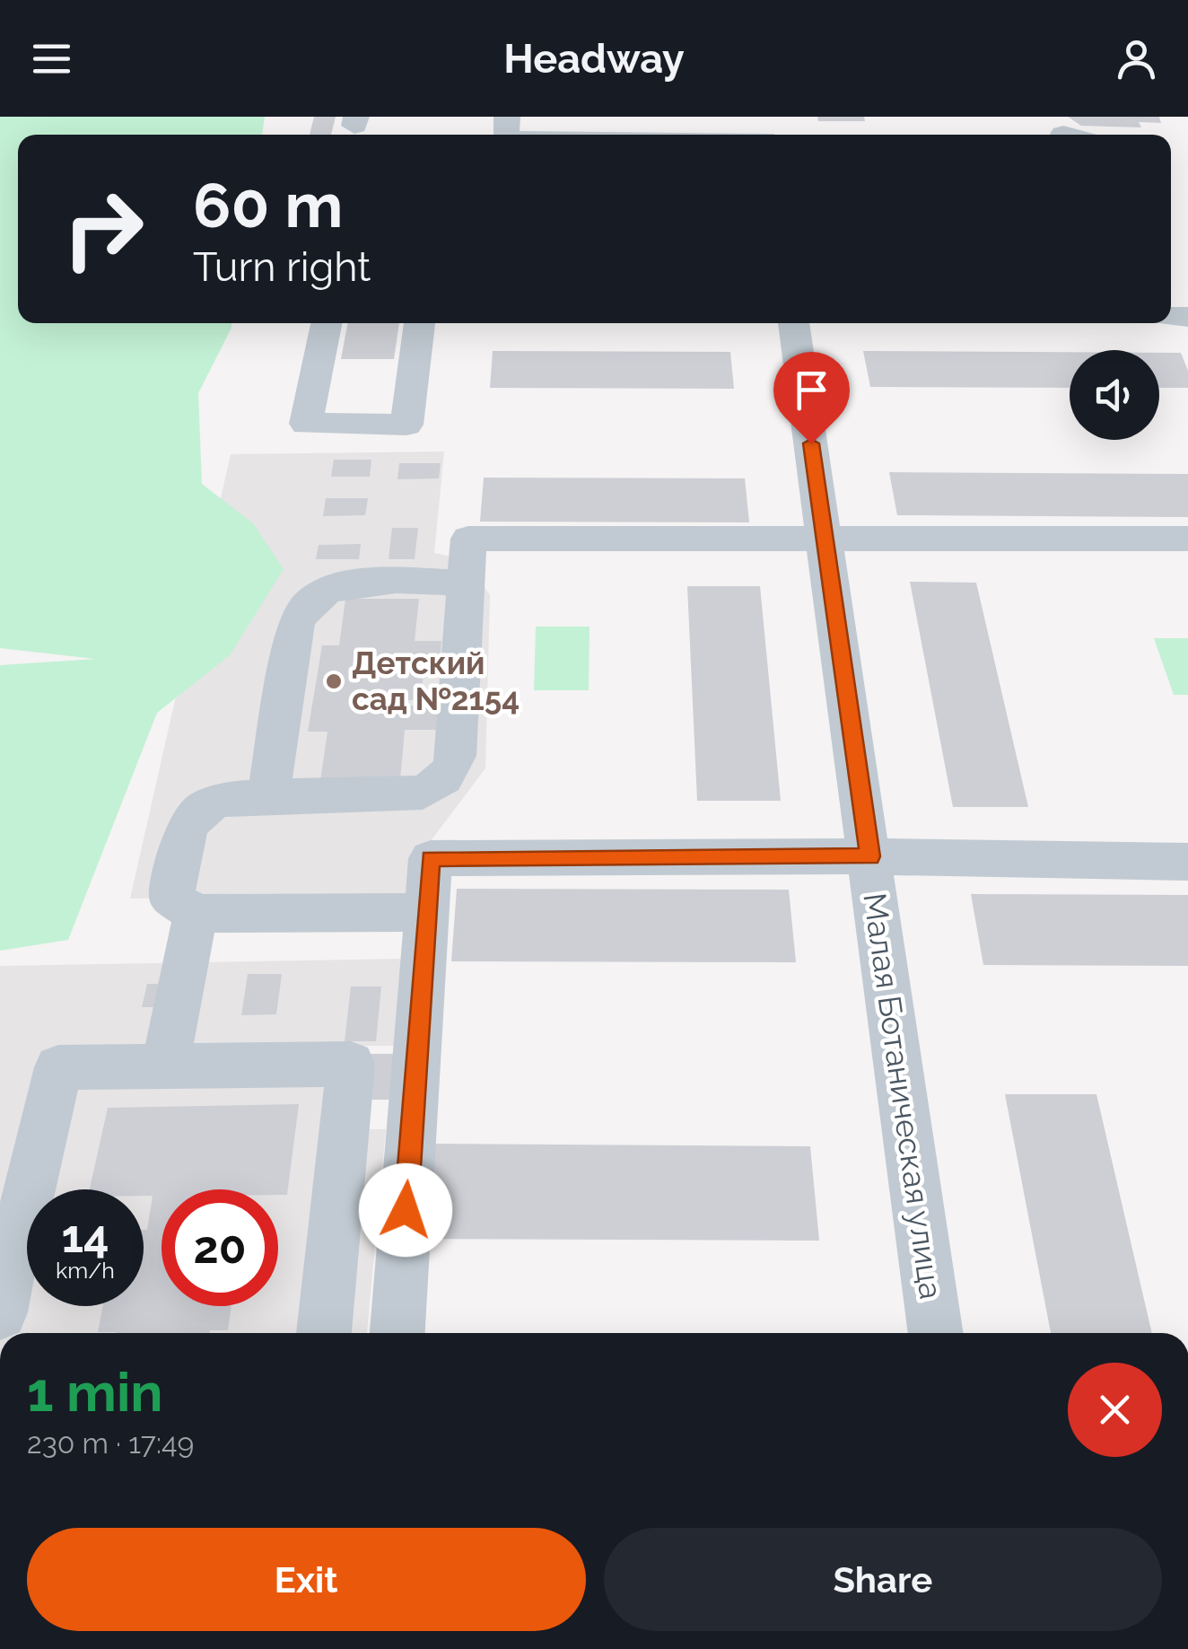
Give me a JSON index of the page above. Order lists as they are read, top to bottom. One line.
{"streets":{"street":["Малая Ботаническая улица"]},"places":["Детский сад №2154"],"page":{"header":"Headway","turn":["60 m","Turn right"],"speed":"14 km/h","limit":"20","heading":["1 min","230 m · 17:49"],"buttons":["Exit","Share"]}}
